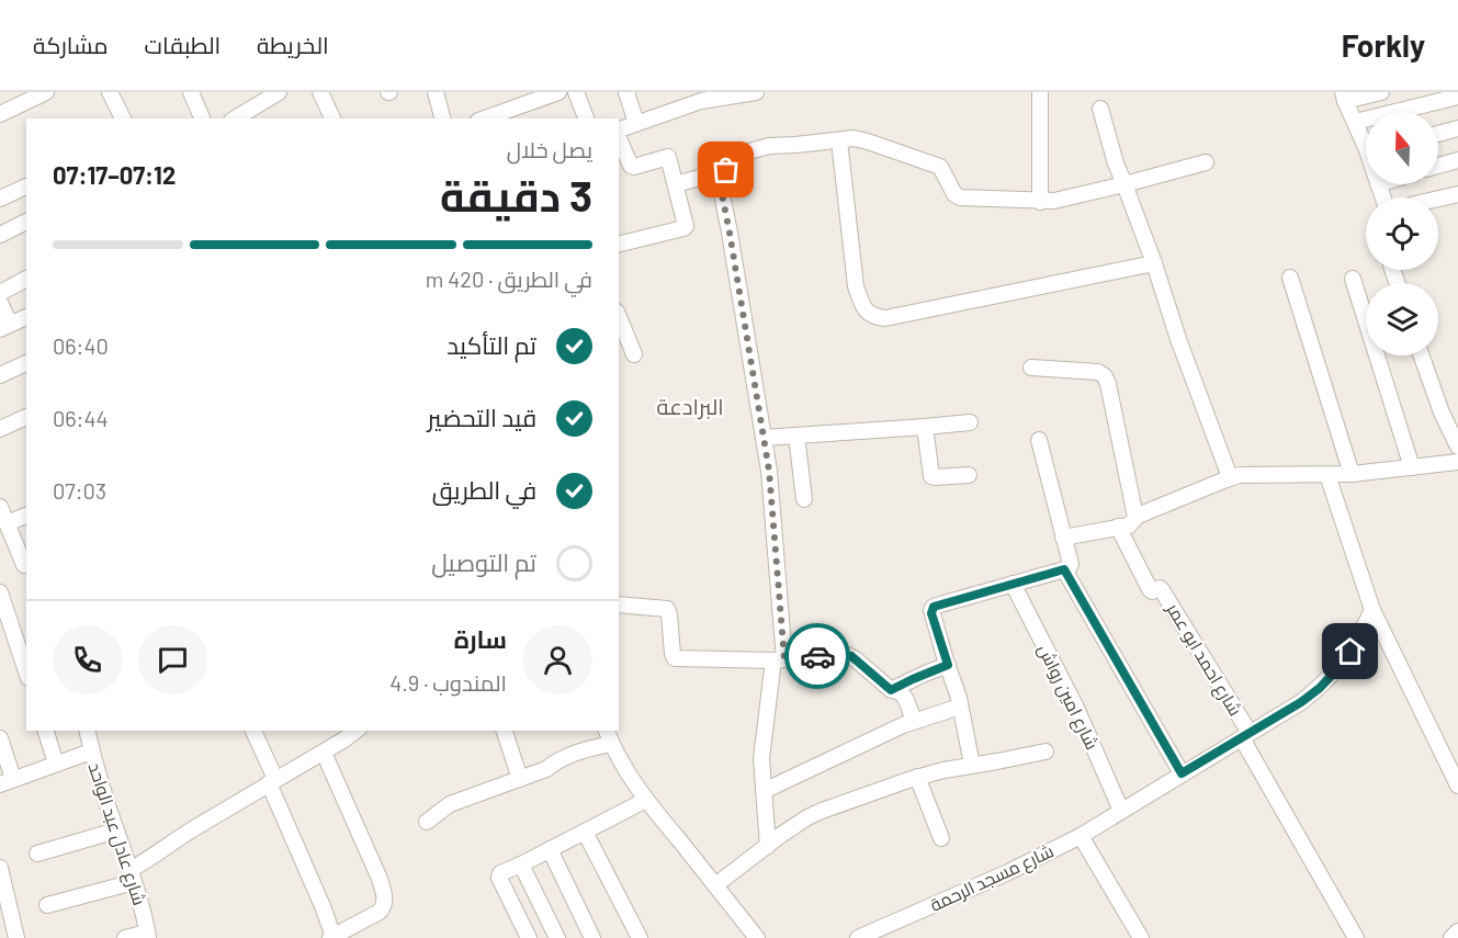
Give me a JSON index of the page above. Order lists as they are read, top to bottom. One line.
{"streets":{"street":["شارع احمد ابو عمر","شارع امين رواش","شارع عادل عبد الواحد","شارع مسجد الرحمة"]},"crossings":[["شارع احمد ابو عمر","شارع مسجد الرحمة"],["شارع امين رواش","شارع مسجد الرحمة"]],"districts":["البرادعة"],"north":"top","page":{"header":"Forkly","nav":["الخريطة","الطبقات","مشاركة"],"heading":["3 دقيقة","يصل خلال","07:12–07:17"],"panel":["سارة","المندوب · 4.9"],"bar":"في الطريق · 420 m","list":[["تم التأكيد","06:40"],["قيد التحضير","06:44"],["في الطريق","07:03"],"تم التوصيل"]}}
